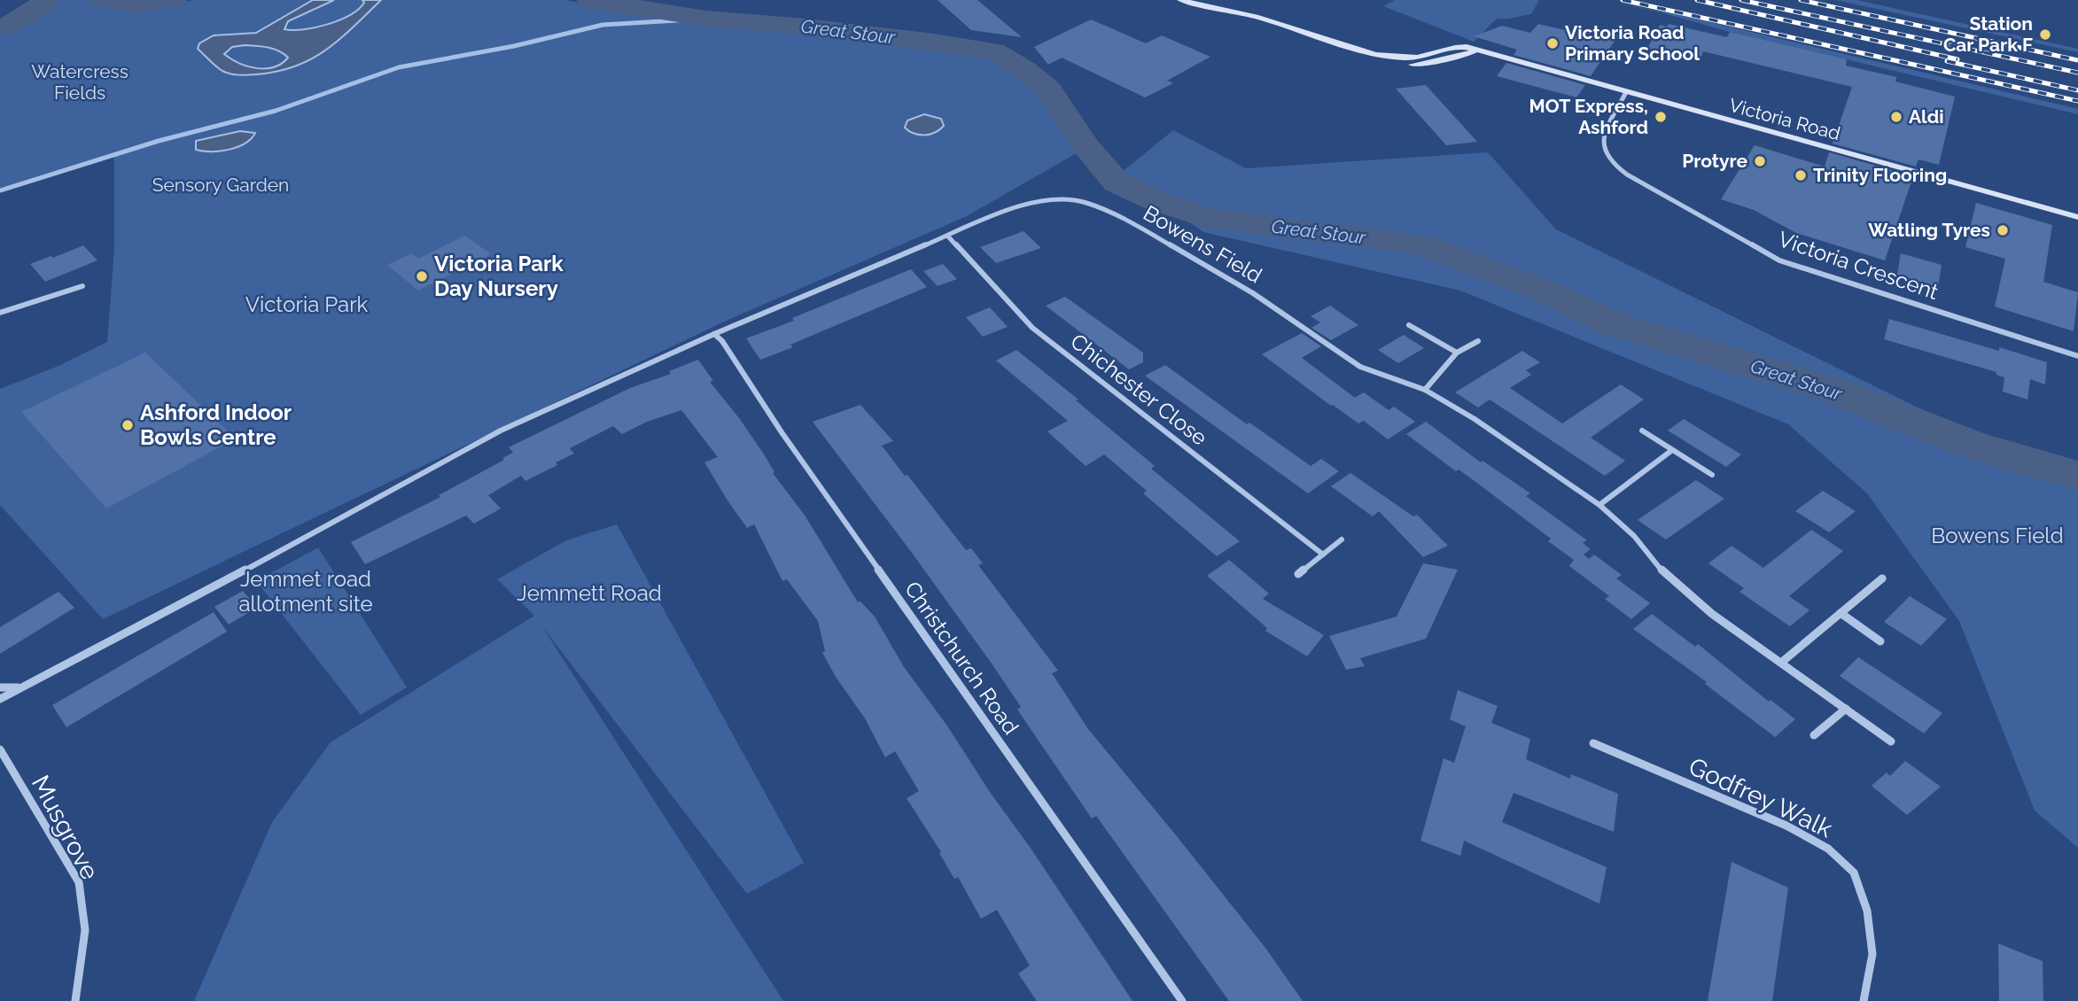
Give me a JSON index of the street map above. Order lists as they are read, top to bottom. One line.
{"streets":{"street":["Victoria Road","Bowens Field","Victoria Crescent","Chichester Close","Christchurch Road","Godfrey Walk","Musgrove"]},"crossings":[["Victoria Road","Victoria Crescent"],["Bowens Field","Chichester Close"]],"water":["Great Stour"],"parks":["Watercress Fields","Sensory Garden","Victoria Park","Bowens Field","Jemmet road allotment site","Jemmett Road"],"places":["Station Car Park F","Victoria Road Primary School","MOT Express, Ashford","Aldi","Protyre","Trinity Flooring","Watling Tyres","Victoria Park Day Nursery","Ashford Indoor Bowls Centre"]}
